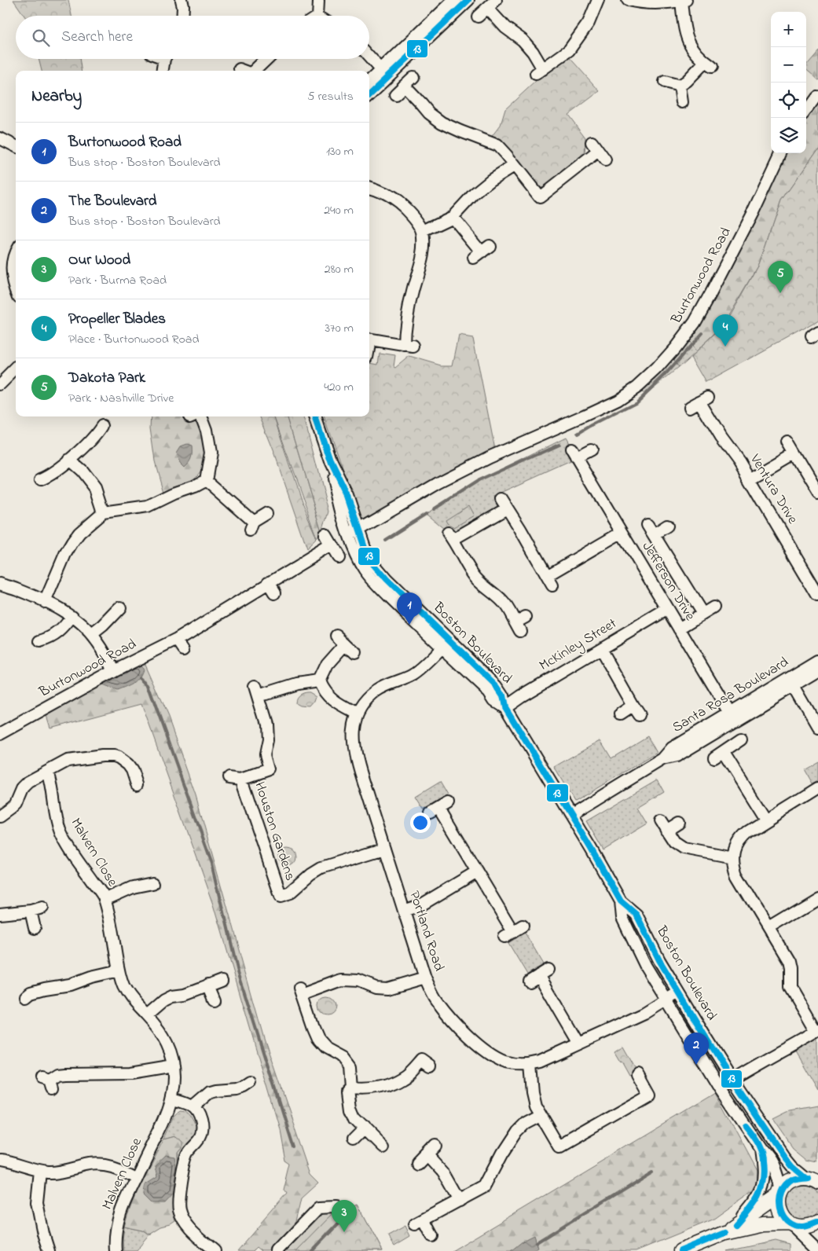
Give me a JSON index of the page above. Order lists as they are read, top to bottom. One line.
{"streets":{"street":["Burtonwood Road","Ventura Drive","Jefferson Drive","Boston Boulevard","McKinley Street","Santa Rosa Boulevard","Houston Gardens","Malvern Close","Portland Road"]},"crossings":[["Burtonwood Road","Boston Boulevard"],["Jefferson Drive","McKinley Street"],["Jefferson Drive","Santa Rosa Boulevard"],["Boston Boulevard","McKinley Street"],["Boston Boulevard","Santa Rosa Boulevard"],["Boston Boulevard","Portland Road"],["Houston Gardens","Portland Road"]],"lines":["transit line 13"],"page":{"map_buttons":["+","−"],"search":"Search here","heading":["Nearby","5 results"],"list":[{"mark":"1","name":"Burtonwood Road","note":"Bus stop · Boston Boulevard","value":"130 m"},{"mark":"2","name":"The Boulevard","note":"Bus stop · Boston Boulevard","value":"240 m"},{"mark":"3","name":"Our Wood","note":"Park · Burma Road","value":"280 m"},{"mark":"4","name":"Propeller Blades","note":"Place · Burtonwood Road","value":"370 m"},{"mark":"5","name":"Dakota Park","note":"Park · Nashville Drive","value":"420 m"}],"pins":["5","4","1","2","3"]}}
